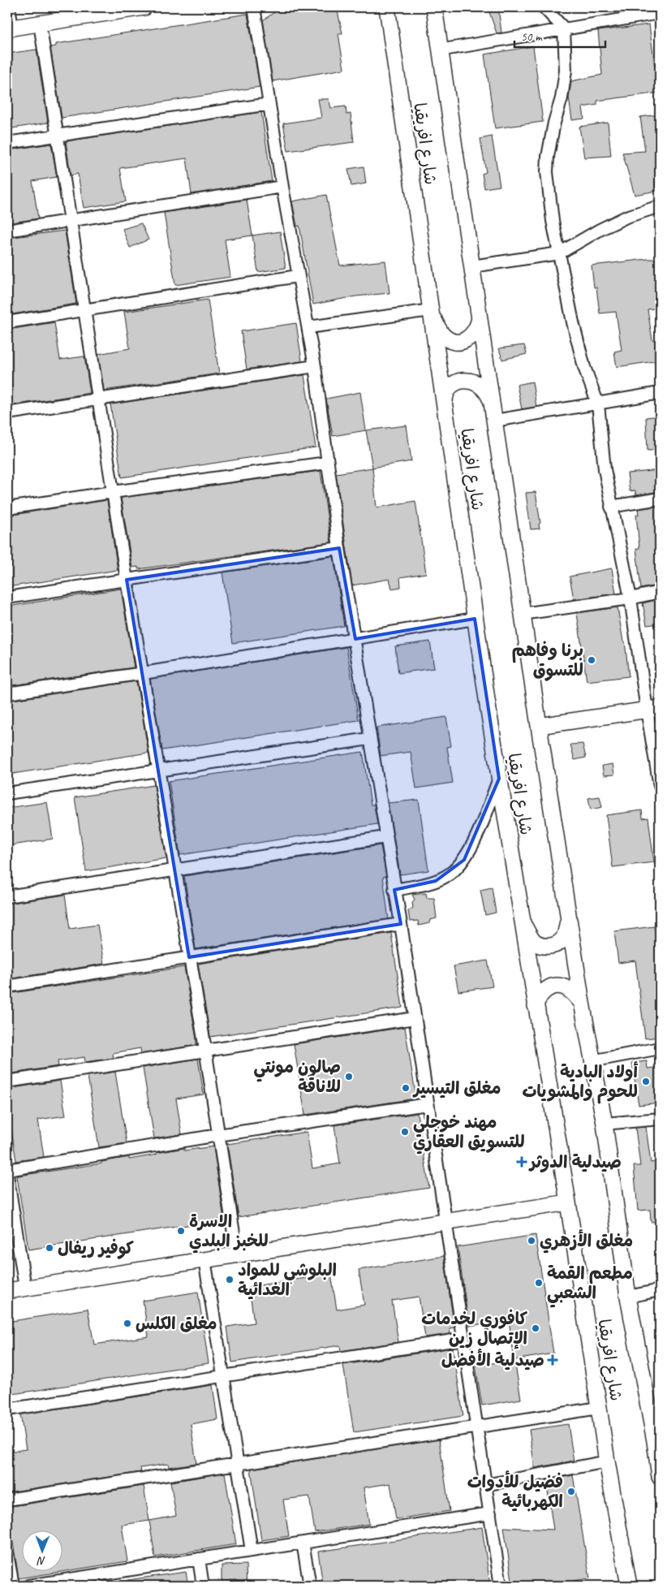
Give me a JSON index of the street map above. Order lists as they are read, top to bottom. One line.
{"streets":{"street":["شارع افريقيا"]},"places":{"other":["برنا وفاهم للتسوق","صالون مونتي للاناقة","أولاد البادية للحوم والمشويات","مغلق التيسير","مهند خوجلي للتسويق العقاري","الاسرة للخبز البلدي","مغلق الأزهري","كوفير ريفال","البلوشي للمواد الغدائية","مطعم القمة الشعبي","مغلق الكلس","كافوري لخدمات الإتصال زين","فضيل للأدوات الكهربائية"],"health":["صيدلية الدوثر","صيدلية الأفضل"]},"scale_bar":"50 m","north":"bottom"}
